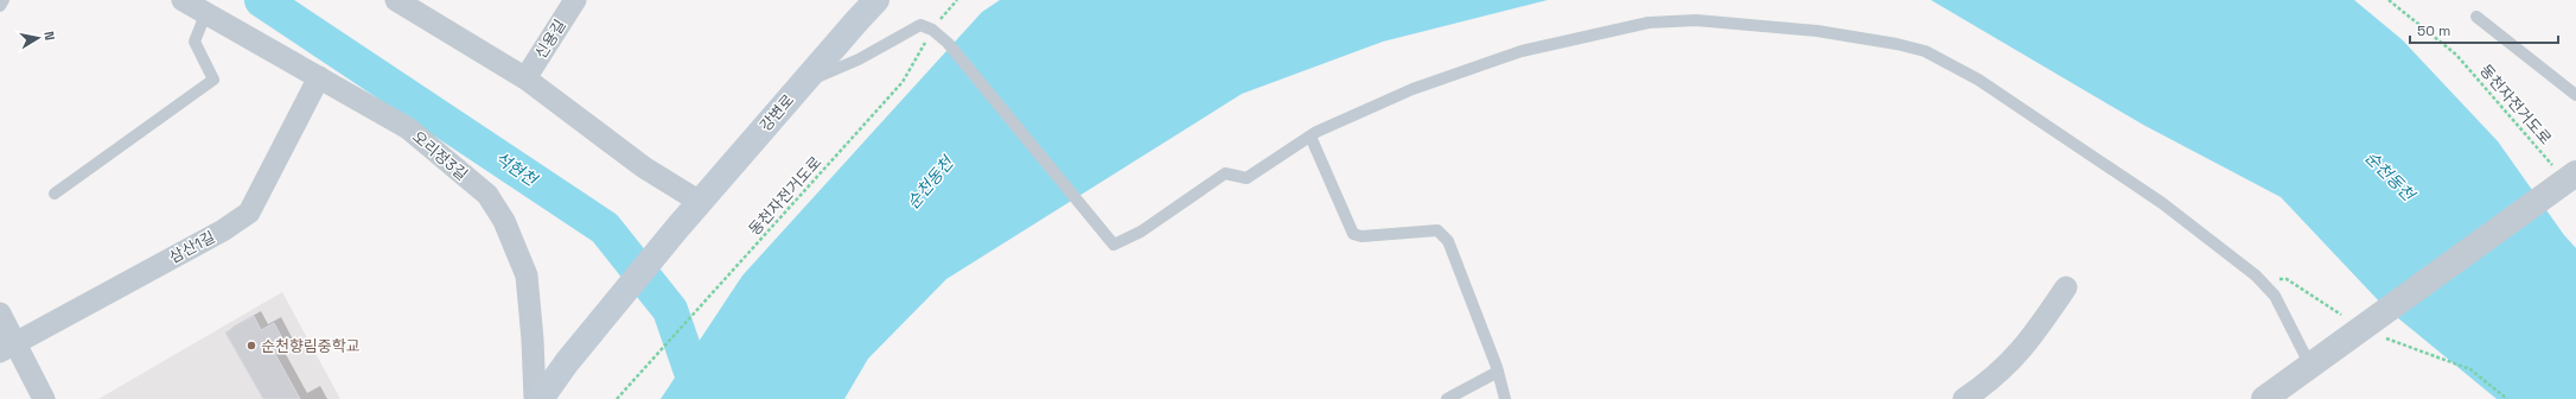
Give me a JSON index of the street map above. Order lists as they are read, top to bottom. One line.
{"streets":{"main road":["강변로"],"street":["신용길","오리정3길","삼산1길"],"path":["동천자전거도로"]},"crossings":[["오리정3길","삼산1길"]],"water":["석현천","순천동천"],"places":["순천향림중학교"],"scale_bar":"50 m","north":"right"}
